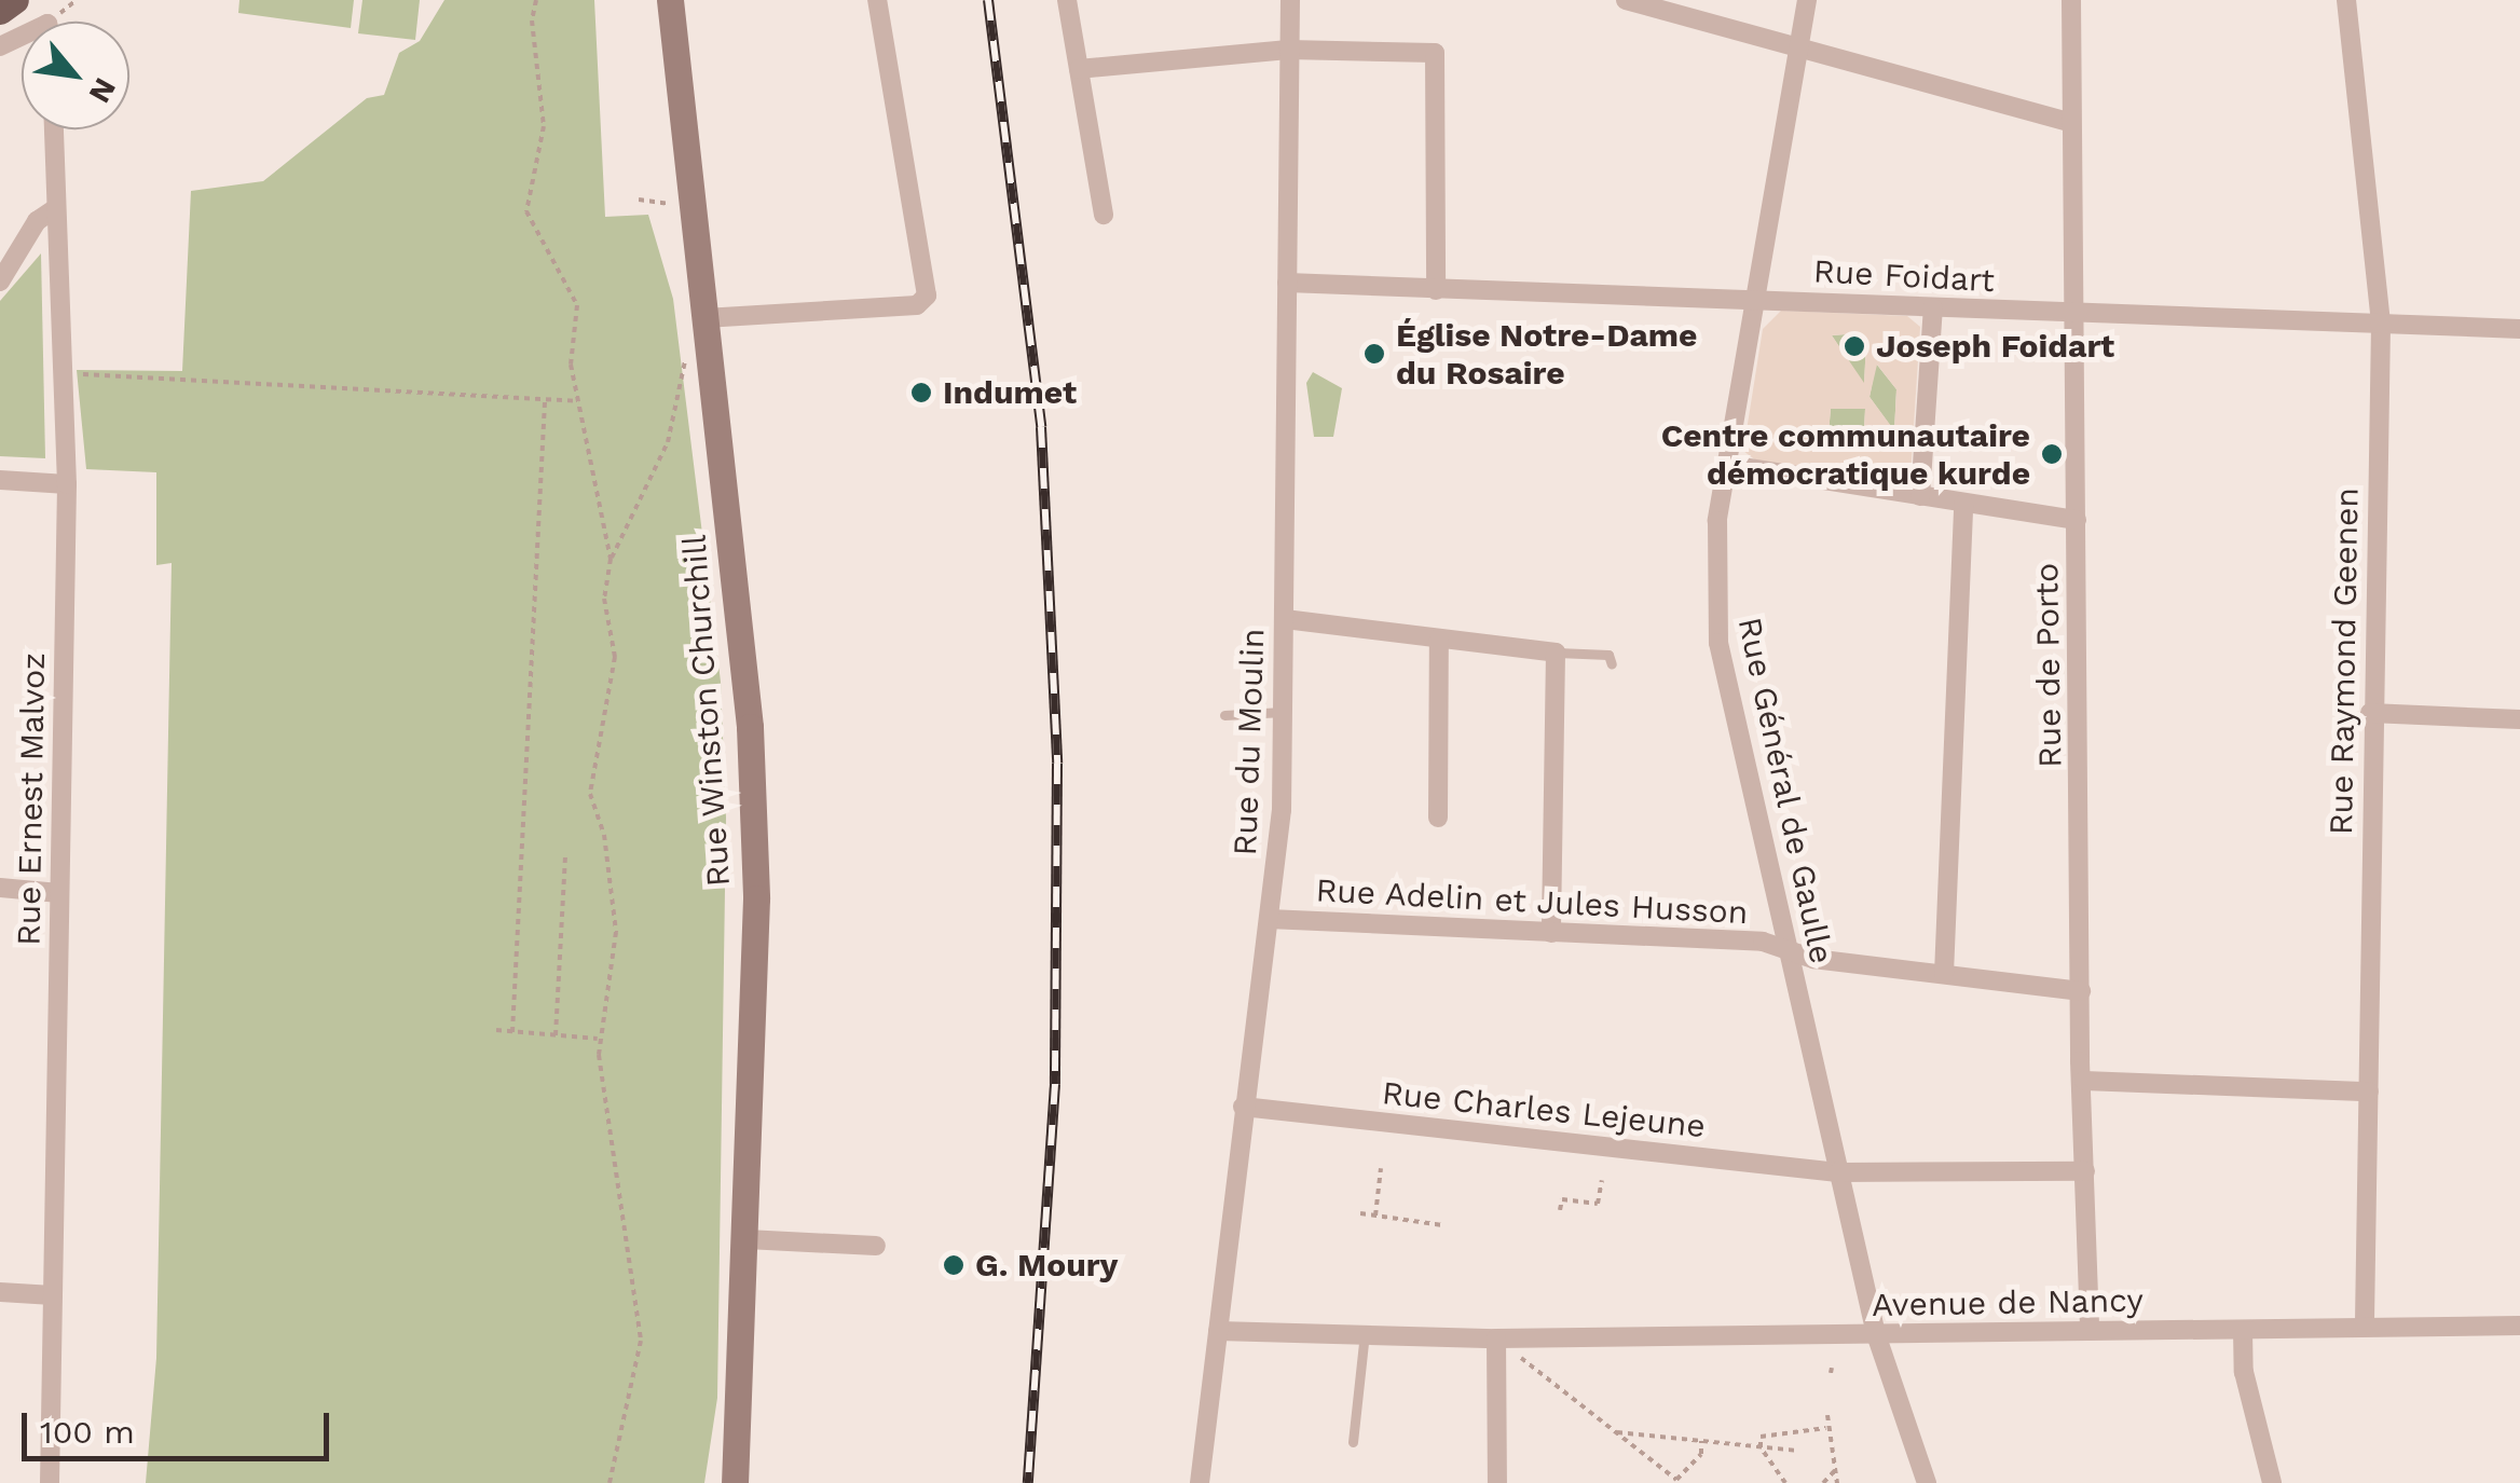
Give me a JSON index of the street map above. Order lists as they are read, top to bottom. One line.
{"streets":{"main road":["Rue Winston Churchill"],"street":["Rue Foidart","Rue Raymond Geenen","Rue de Porto","Rue du Moulin","Rue Général de Gaulle","Rue Ernest Malvoz","Rue Adelin et Jules Husson","Rue Charles Lejeune","Avenue de Nancy"]},"crossings":[["Rue Foidart","Rue Raymond Geenen"],["Rue Foidart","Rue de Porto"],["Rue Foidart","Rue du Moulin"],["Rue Foidart","Rue Général de Gaulle"],["Rue Raymond Geenen","Avenue de Nancy"],["Rue de Porto","Rue Adelin et Jules Husson"],["Rue de Porto","Rue Charles Lejeune"],["Rue de Porto","Avenue de Nancy"],["Rue du Moulin","Rue Adelin et Jules Husson"],["Rue du Moulin","Rue Charles Lejeune"],["Rue du Moulin","Avenue de Nancy"],["Rue Général de Gaulle","Rue Adelin et Jules Husson"],["Rue Général de Gaulle","Rue Charles Lejeune"],["Rue Général de Gaulle","Avenue de Nancy"]],"places":["Joseph Foidart","Église Notre-Dame du Rosaire","Indumet","Centre communautaire démocratique kurde","G. Moury"],"scale_bar":"100 m","north":"bottom right"}
